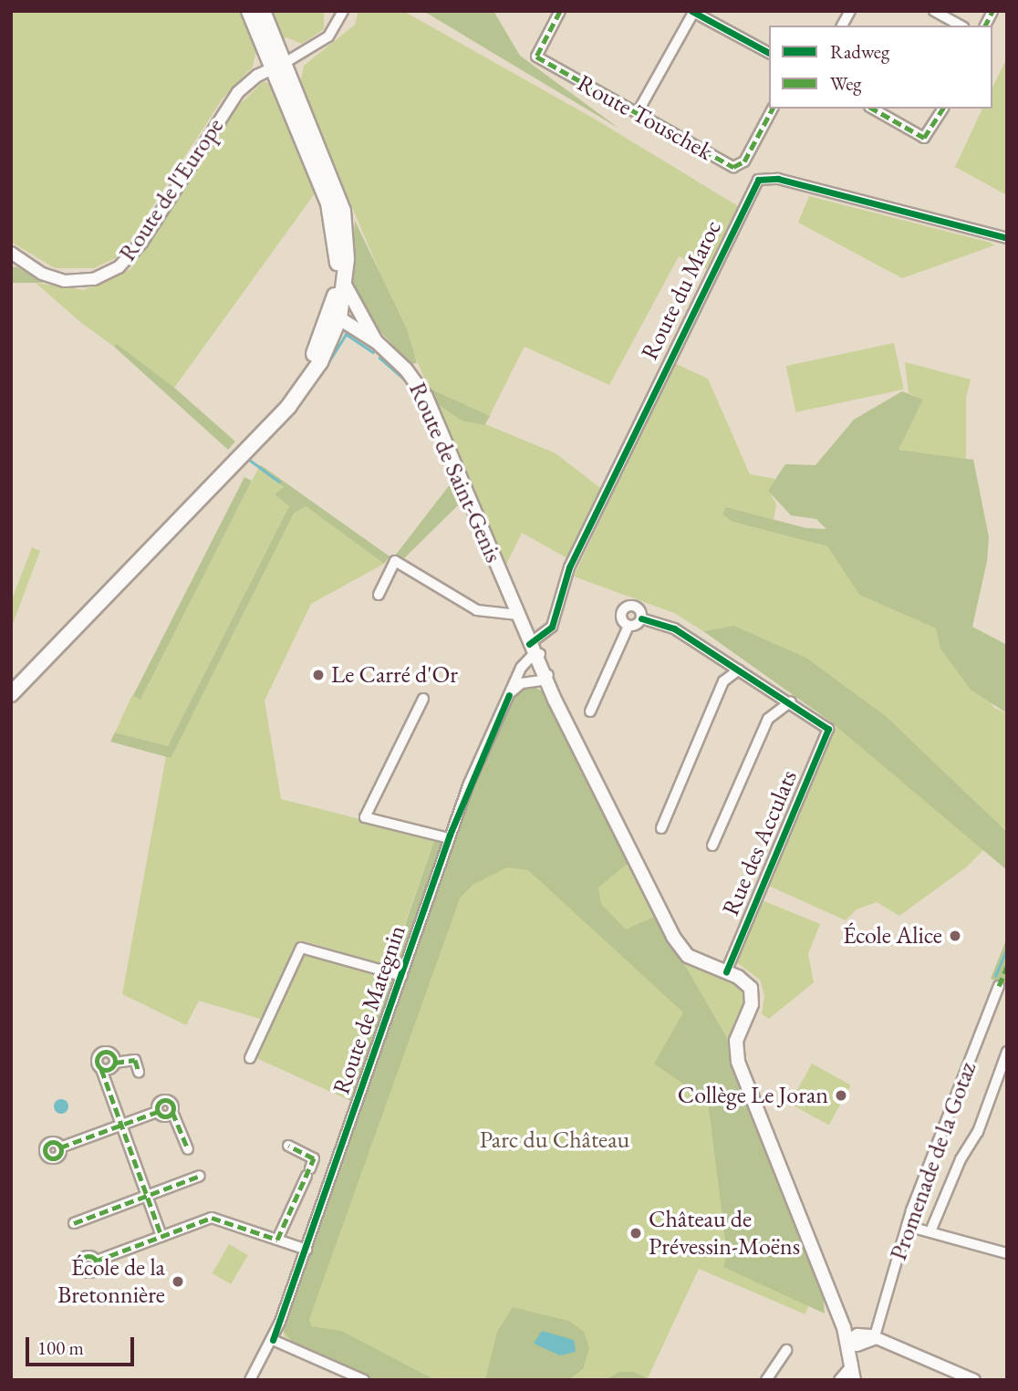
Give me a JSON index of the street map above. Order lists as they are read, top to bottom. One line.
{"streets":{"main road":["Route de Saint-Genis"],"street":["Route Touschek","Route de l'Europe","Route du Maroc","Rue des Acculats","Route de Mategnin","Promenade de la Gotaz"]},"crossings":[["Route du Maroc","Route de Saint-Genis"],["Route du Maroc","Route de Mategnin"],["Route de Saint-Genis","Rue des Acculats"],["Route de Saint-Genis","Route de Mategnin"]],"parks":["Parc du Château"],"places":["Le Carré d'Or","École Alice","Collège Le Joran","Château de Prévessin-Moëns","École de la Bretonnière"],"legend":["Radweg","Weg"],"scale_bar":"100 m"}
